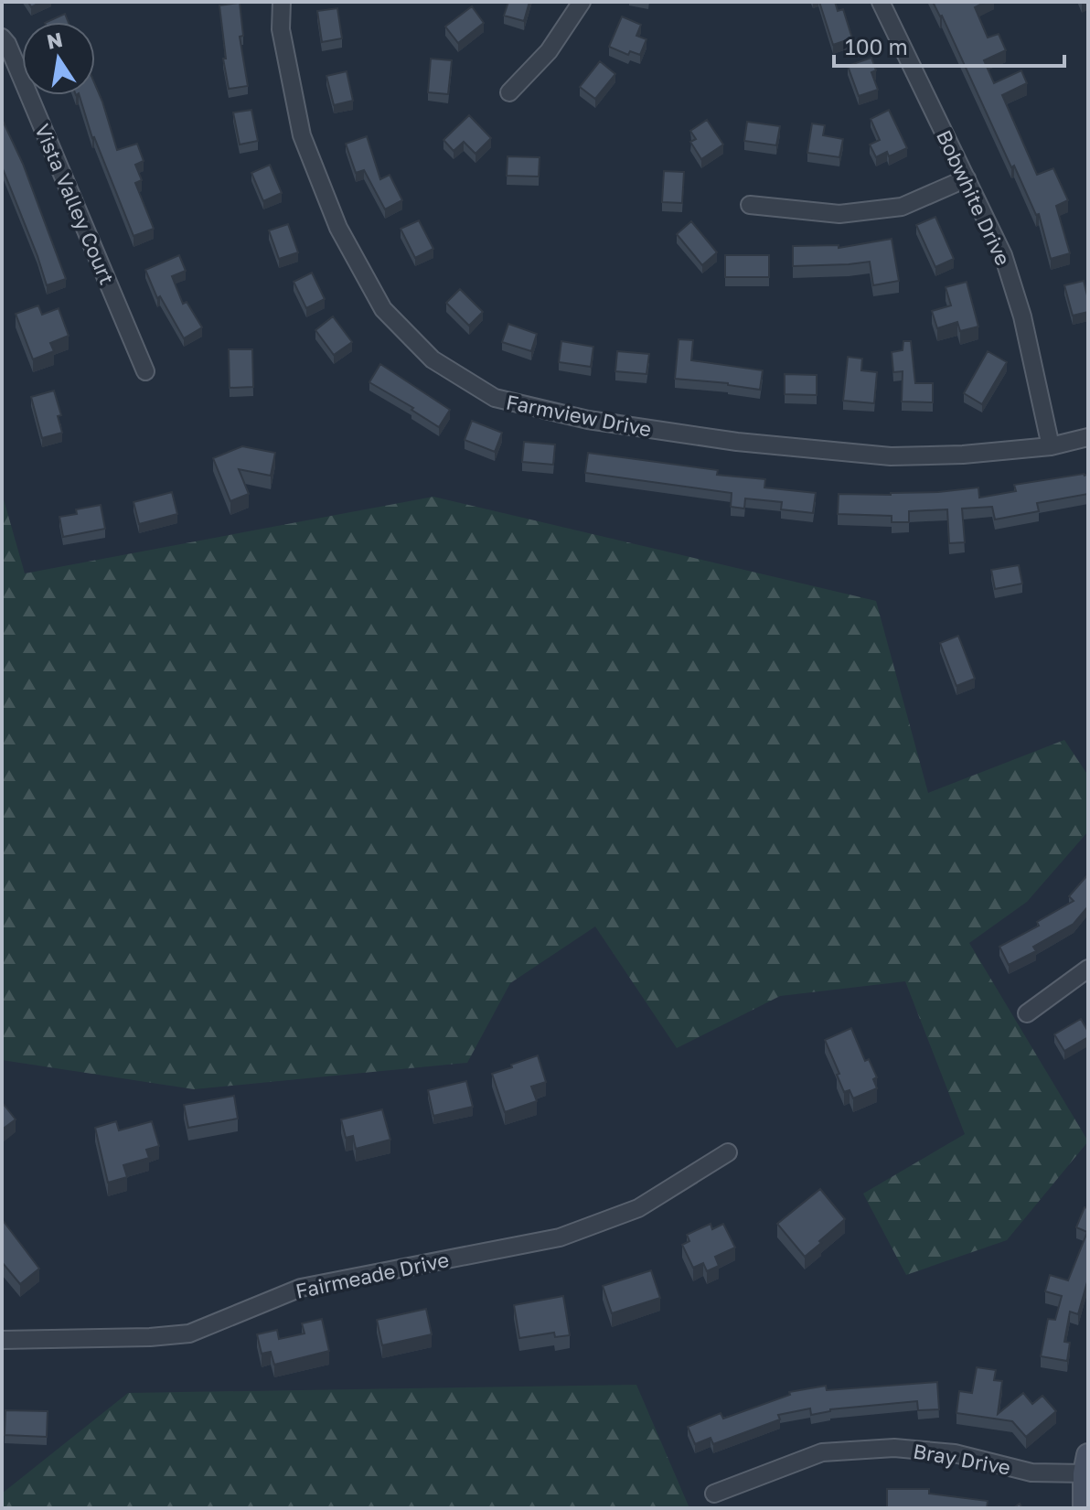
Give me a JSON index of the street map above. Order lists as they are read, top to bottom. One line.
{"streets":{"street":["Bobwhite Drive","Vista Valley Court","Farmview Drive","Fairmeade Drive","Bray Drive"]},"crossings":[["Bobwhite Drive","Farmview Drive"]],"scale_bar":"100 m","north":"top"}
